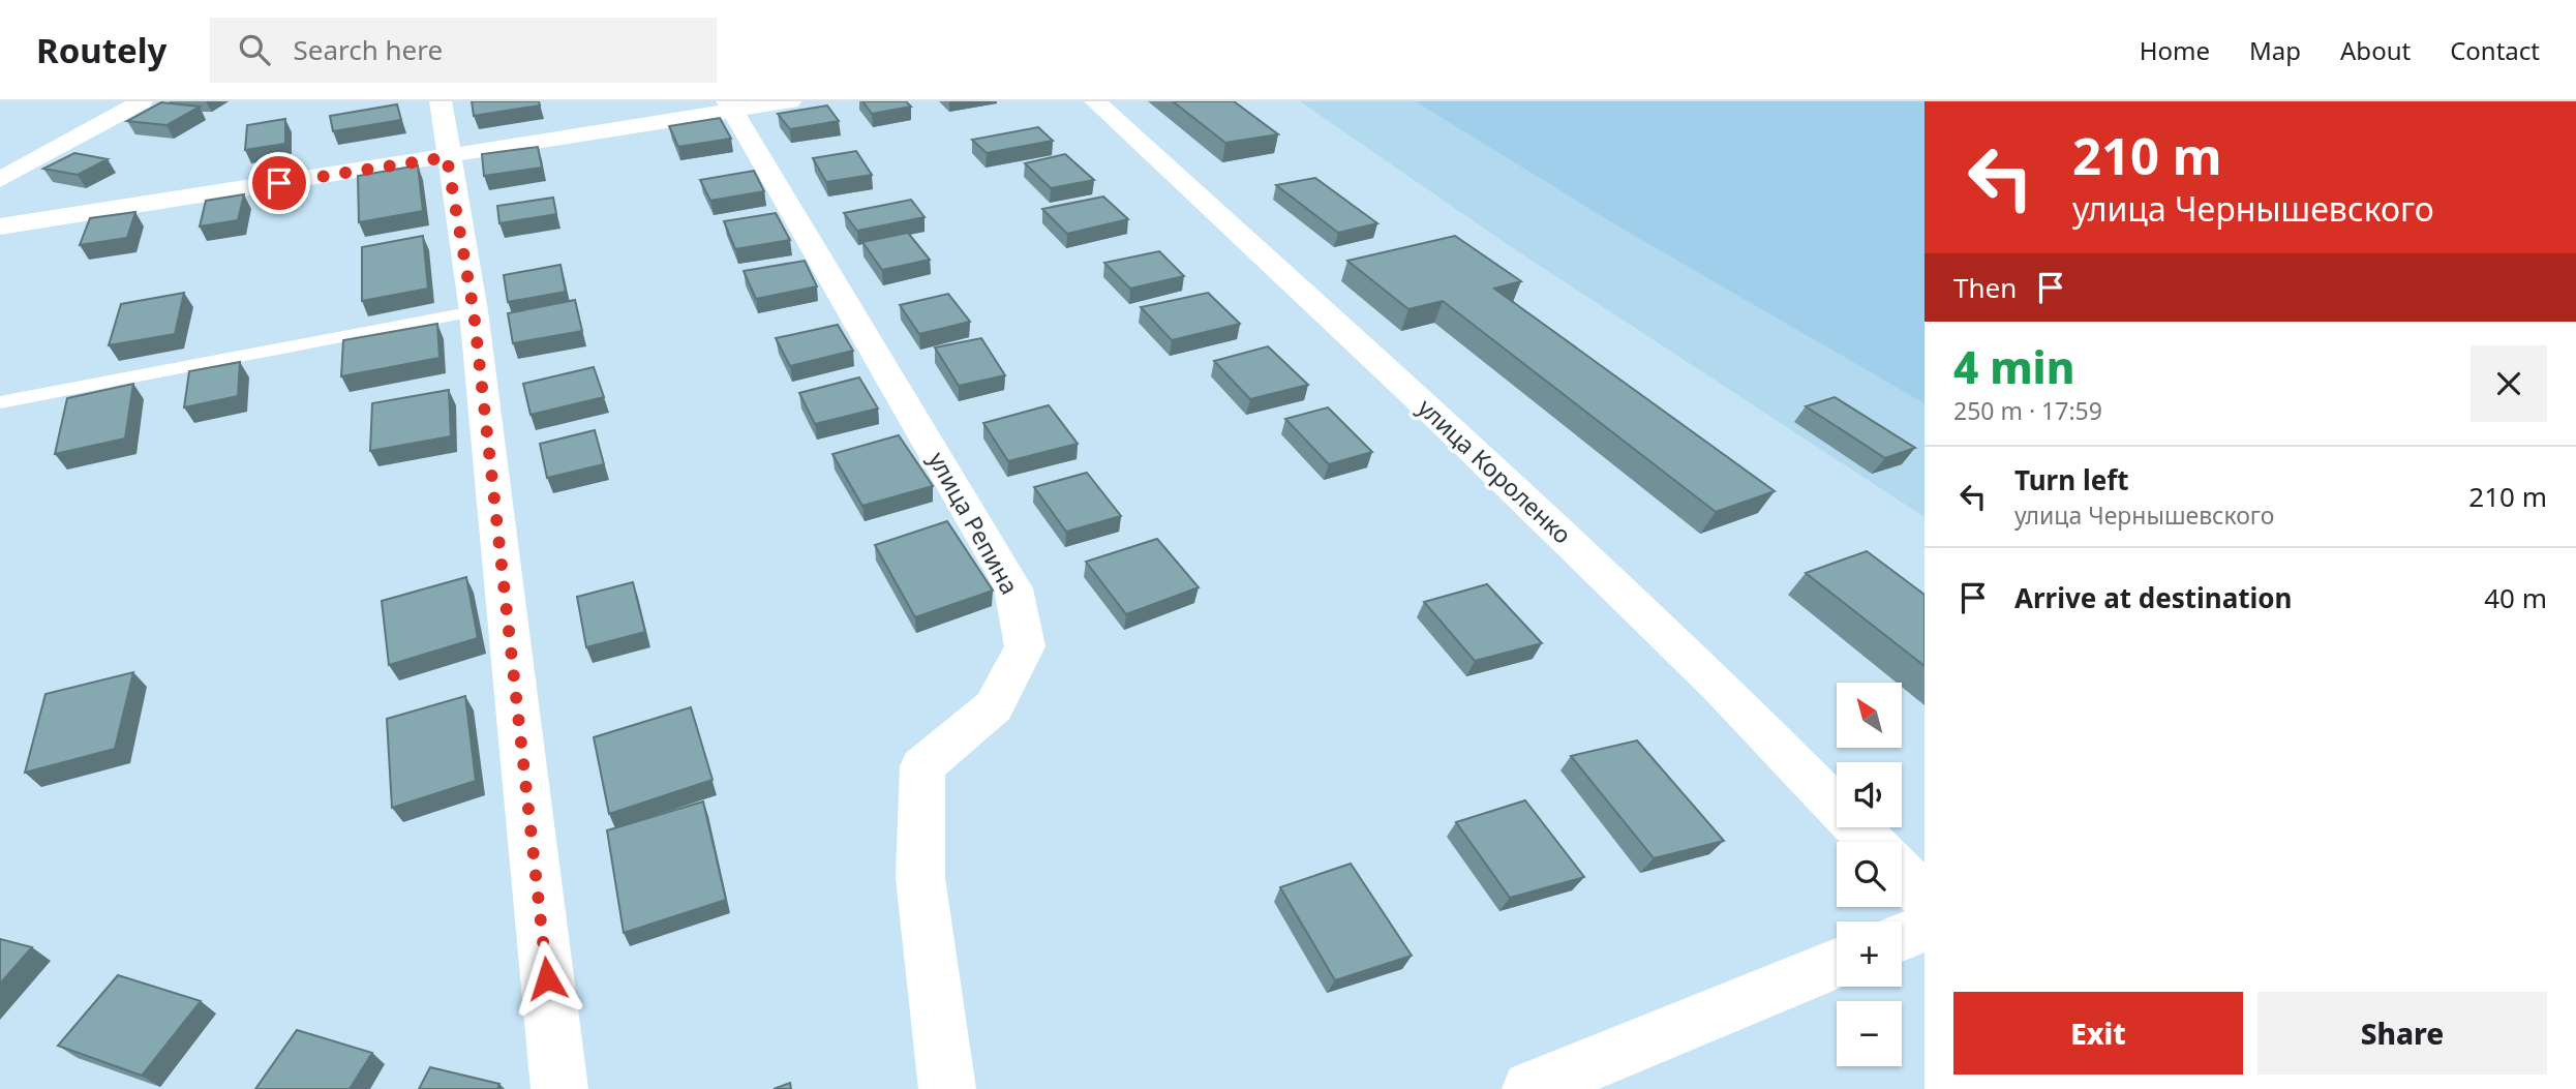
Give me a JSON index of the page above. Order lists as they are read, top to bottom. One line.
{"streets":{"street":["улица Короленко","улица Репина"]},"north":"top left","page":{"header":"Routely","search":"Search here","nav":["Home","Map","About","Contact"],"turn":["210 m","улица Чернышевского"],"then":"Then","heading":["4 min","250 m · 17:59"],"list":[{"name":"Turn left","note":"улица Чернышевского","value":"210 m"},{"name":"Arrive at destination","value":"40 m"}],"map_buttons":["+","−"],"buttons":["Exit","Share"]}}
